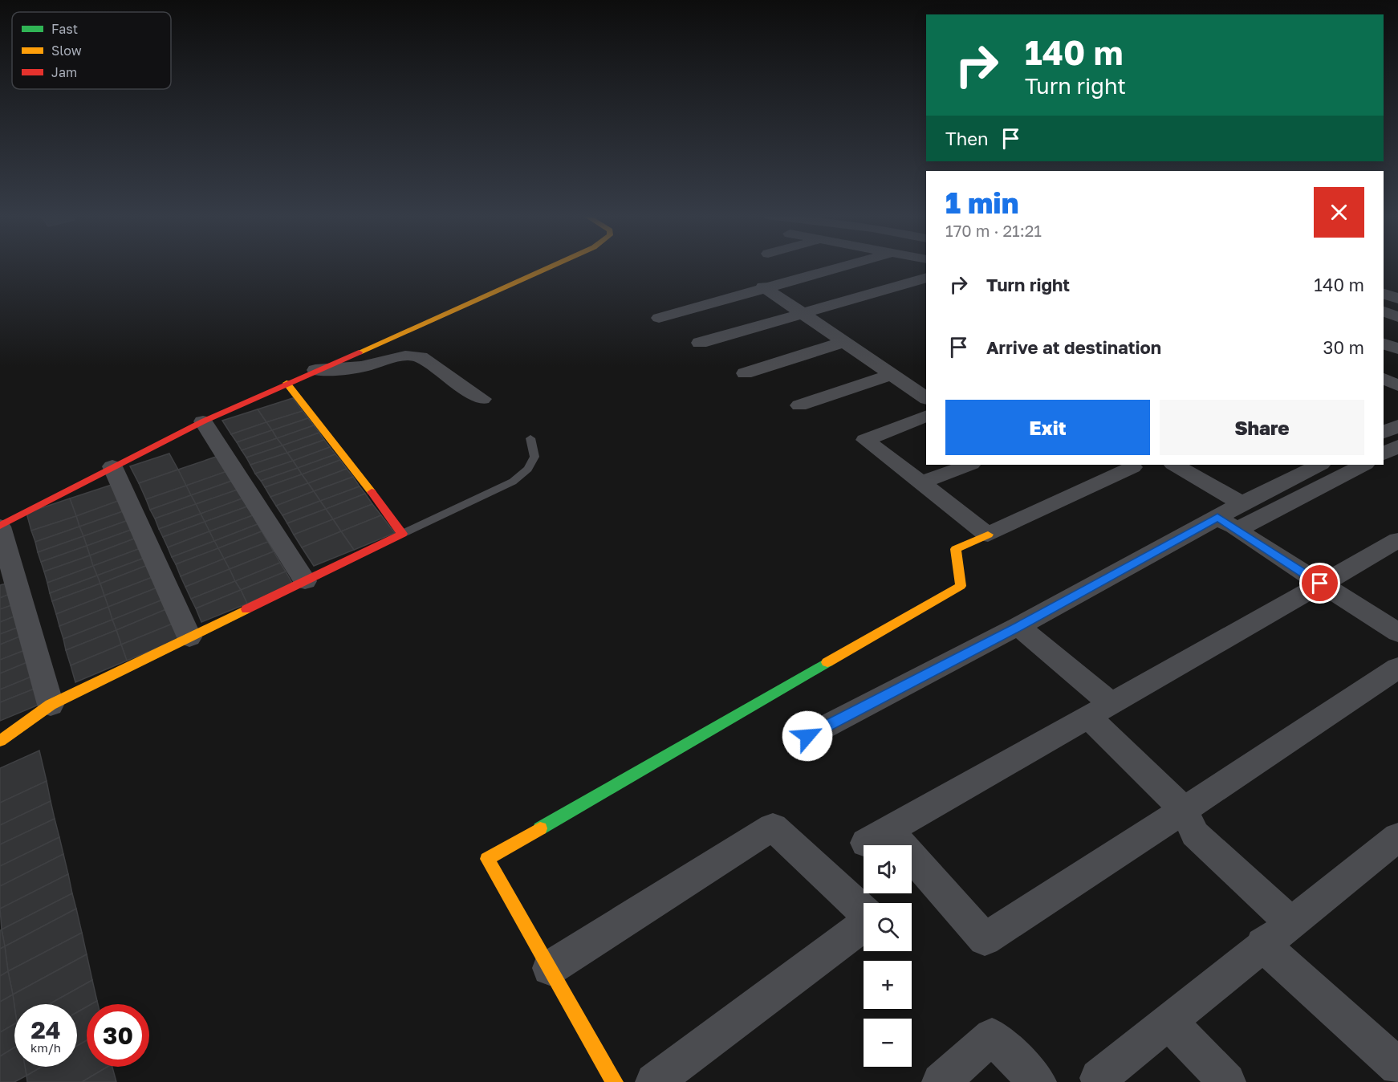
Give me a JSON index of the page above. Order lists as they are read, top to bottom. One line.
{"legend":["Fast","Slow","Jam"],"page":{"turn":["140 m","Turn right"],"then":"Then","heading":["1 min","170 m · 21:21"],"list":[{"name":"Turn right","value":"140 m"},{"name":"Arrive at destination","value":"30 m"}],"buttons":["Exit","Share"],"map_buttons":["+","−"],"speed":"24 km/h","limit":"30"}}
